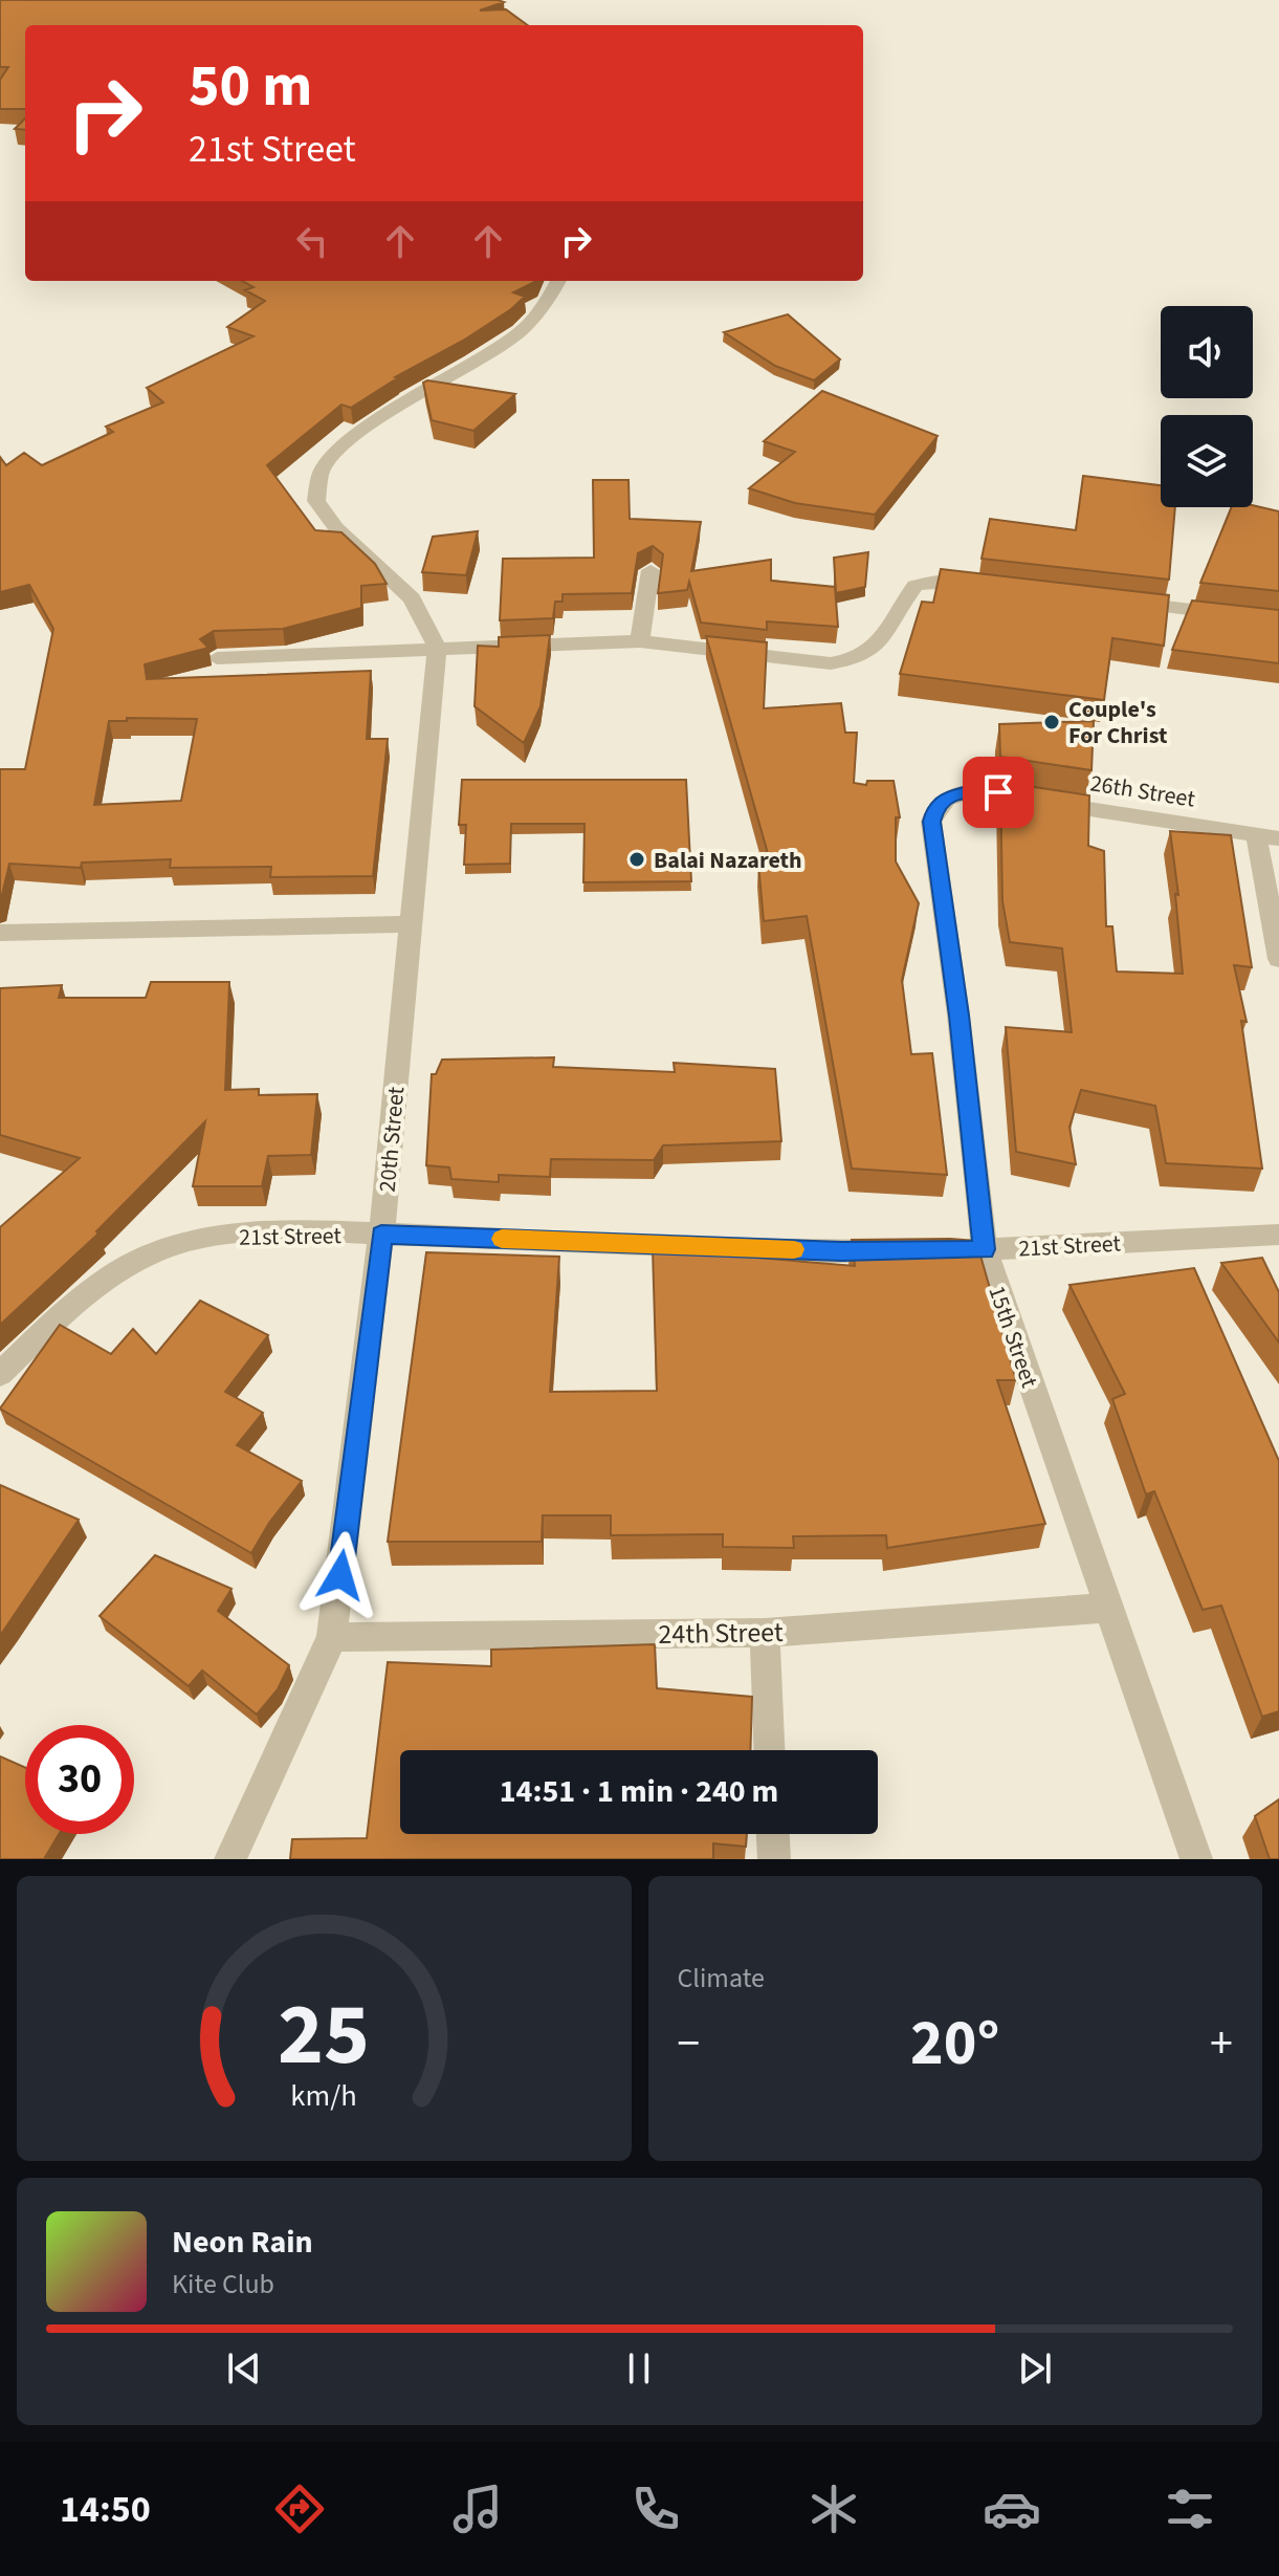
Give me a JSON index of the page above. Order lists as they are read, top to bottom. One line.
{"streets":{"street":["26th Street","20th Street","21st Street","15th Street","24th Street"]},"crossings":[["26th Street","15th Street"],["20th Street","21st Street"],["20th Street","24th Street"],["21st Street","15th Street"],["15th Street","24th Street"]],"places":["Couple's For Christ","Balai Nazareth"],"page":{"turn":["50 m","21st Street"],"limit":"30","trip":"14:51 · 1 min · 240 m","tile":"Climate","heat":["−","20°","+"],"song":["Neon Rain","Kite Club"],"tabs":"14:50","gauge":["25","km/h"]}}
